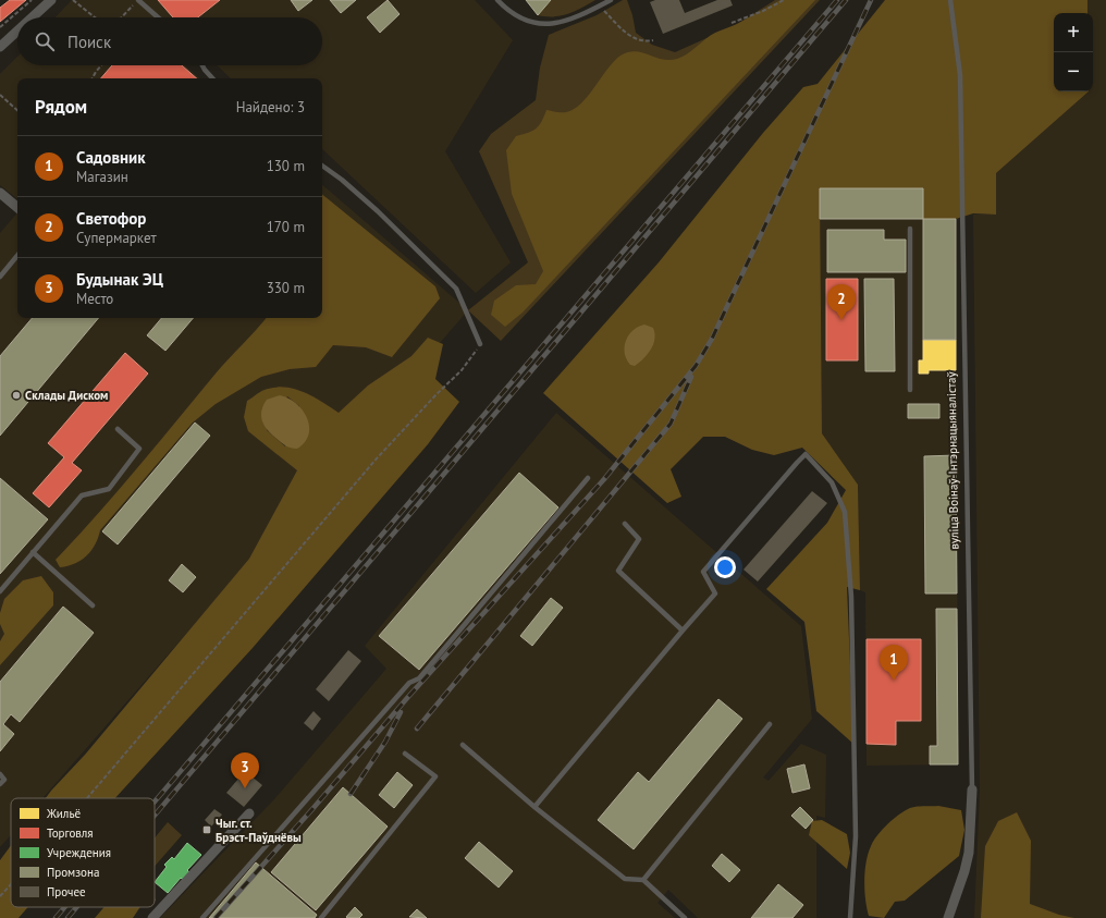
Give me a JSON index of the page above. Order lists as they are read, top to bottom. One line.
{"streets":{"street":["вуліца Воінаў-Інтэрнацыяналістаў"]},"places":{"other":["Склады Диском"],"transit":["Чыг. ст. Брэст-Паўднёвы"]},"legend":["Жильё","Торговля","Учреждения","Промзона","Прочее"],"page":{"map_buttons":["+","−"],"search":"Поиск","heading":["Рядом","Найдено: 3"],"list":[{"mark":"1","name":"Садовник","note":"Магазин","value":"130 m"},{"mark":"2","name":"Светофор","note":"Супермаркет","value":"170 m"},{"mark":"3","name":"Будынак ЭЦ","note":"Место","value":"330 m"}],"pins":["2","1","3"]}}
